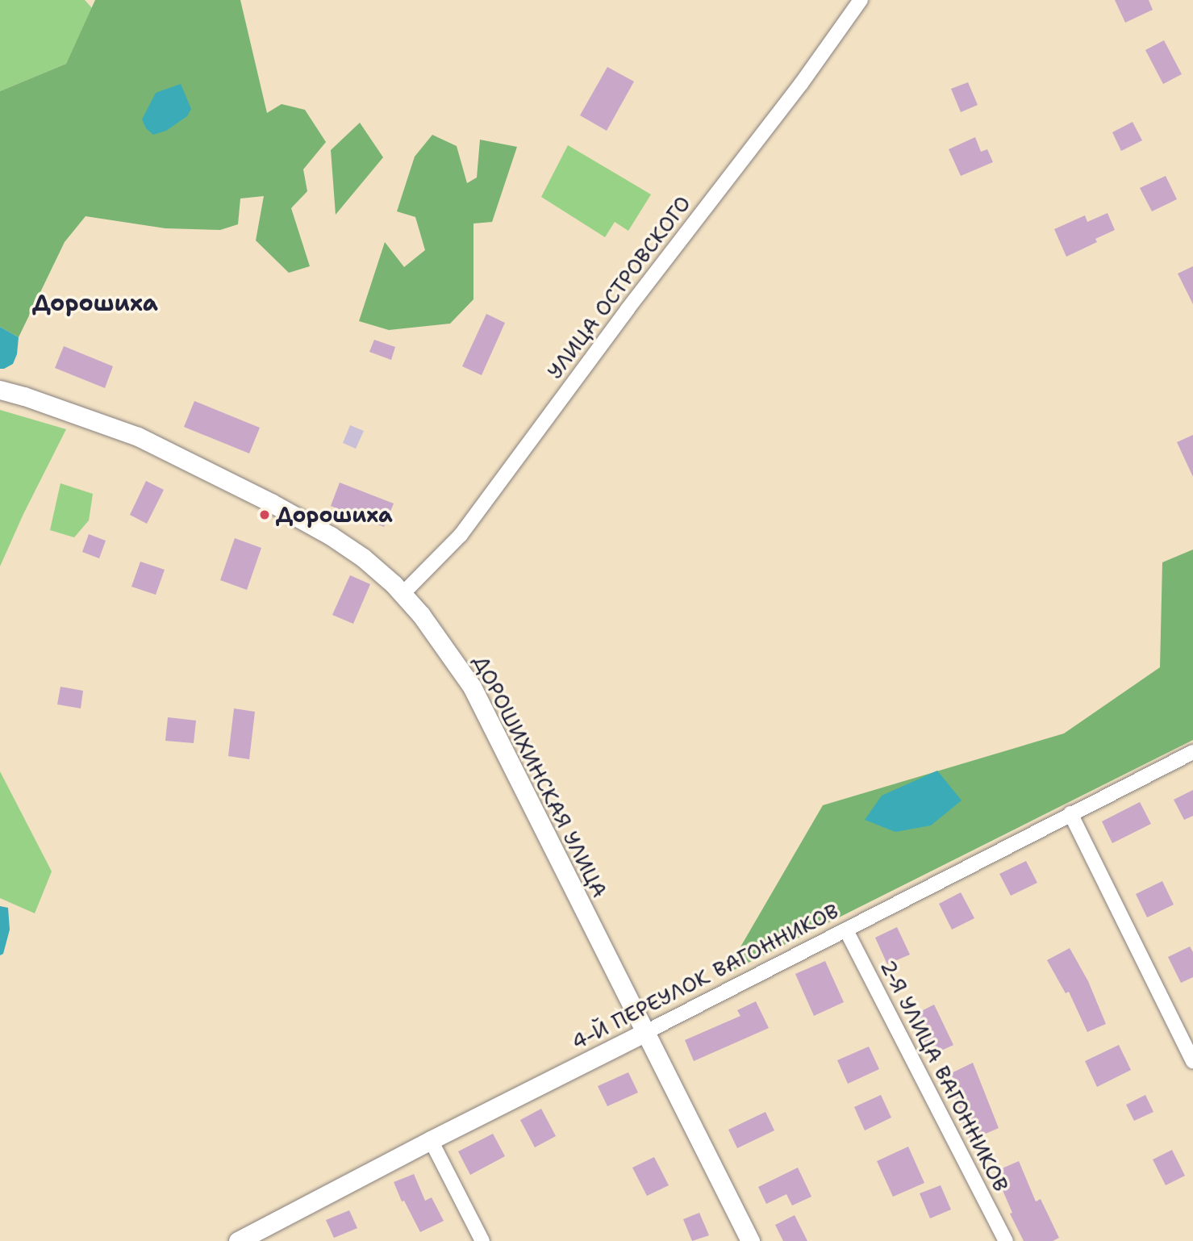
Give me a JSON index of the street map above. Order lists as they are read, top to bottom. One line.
{"streets":{"street":["УЛИЦА ОСТРОВСКОГО","ДОРОШИХИНСКАЯ УЛИЦА","4-Й ПЕРЕУЛОК ВАГОННИКОВ","2-Я УЛИЦА ВАГОННИКОВ"]},"crossings":[["УЛИЦА ОСТРОВСКОГО","ДОРОШИХИНСКАЯ УЛИЦА"],["ДОРОШИХИНСКАЯ УЛИЦА","4-Й ПЕРЕУЛОК ВАГОННИКОВ"],["4-Й ПЕРЕУЛОК ВАГОННИКОВ","2-Я УЛИЦА ВАГОННИКОВ"]],"districts":["Дорошиха"],"places":["Дорошиха"]}
